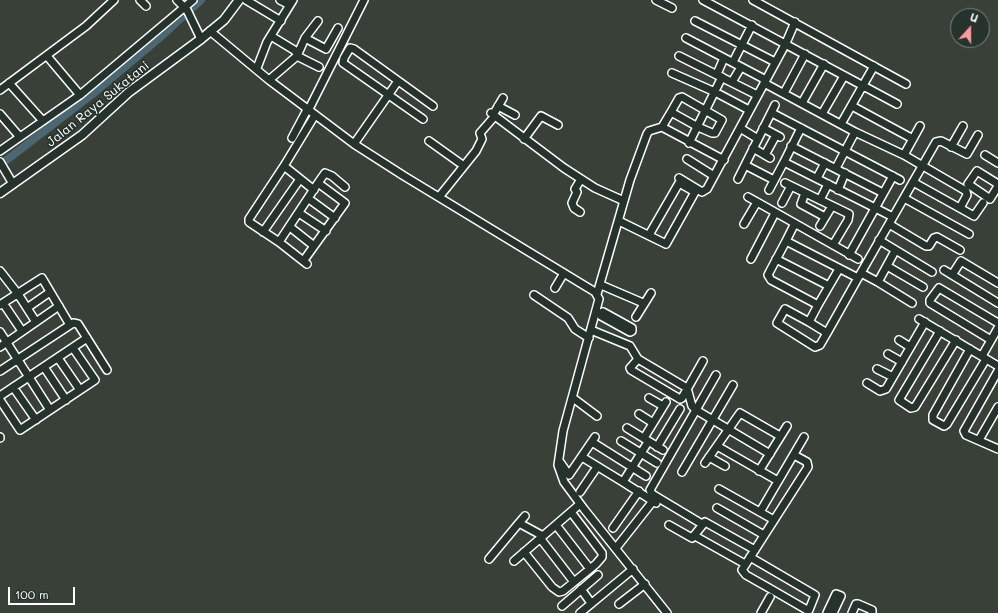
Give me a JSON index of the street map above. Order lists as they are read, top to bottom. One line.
{"streets":{"main road":["Jalan Raya Sukatani"]},"scale_bar":"100 m","north":"top"}
